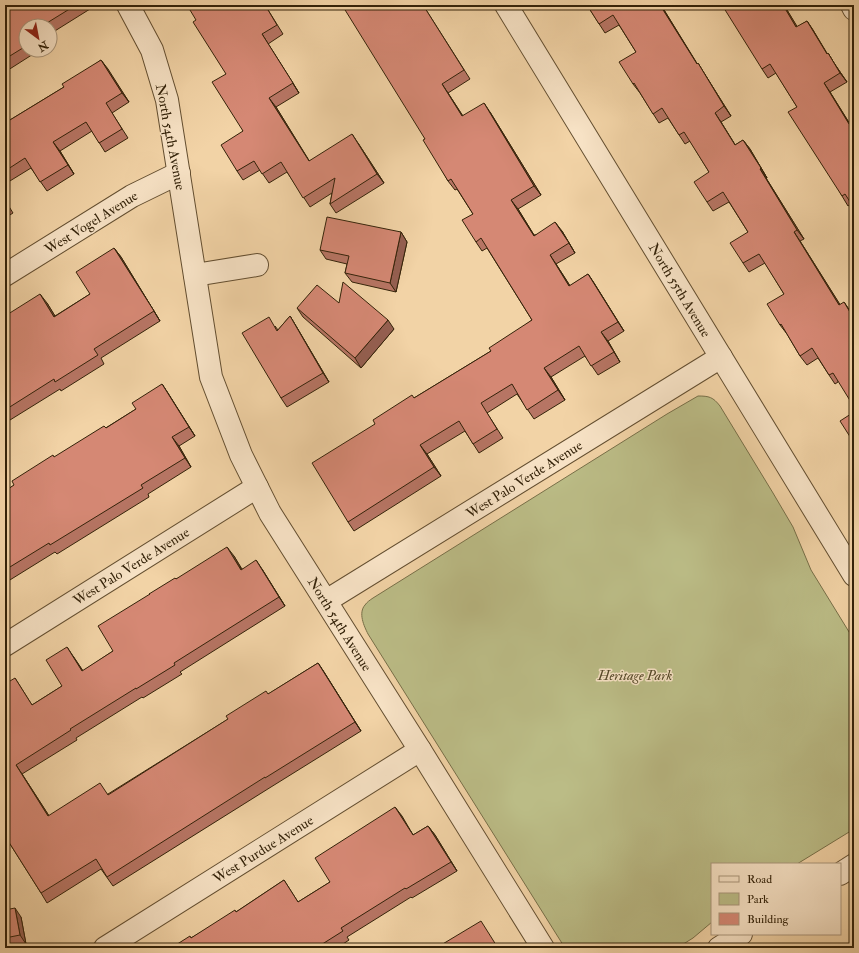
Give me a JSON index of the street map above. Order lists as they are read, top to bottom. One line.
{"streets":{"street":["North 54th Avenue","West Vogel Avenue","North 55th Avenue","West Palo Verde Avenue","West Purdue Avenue"]},"crossings":[["North 54th Avenue","West Vogel Avenue"],["North 54th Avenue","West Palo Verde Avenue"],["North 54th Avenue","West Purdue Avenue"],["North 55th Avenue","West Palo Verde Avenue"]],"parks":["Heritage Park"],"legend":["Road","Park","Building"],"north":"bottom right"}
